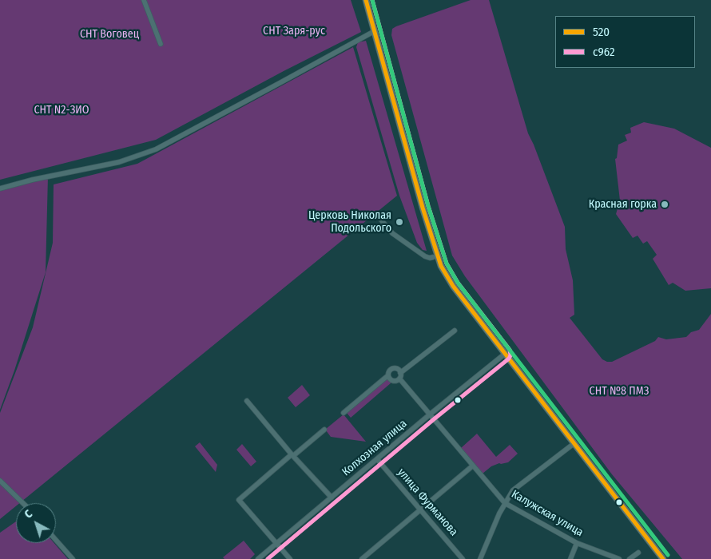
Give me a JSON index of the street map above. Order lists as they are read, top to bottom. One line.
{"streets":{"street":["Колхозная улица","улица Фурманова","Калужская улица"]},"crossings":[["Колхозная улица","улица Фурманова"],["Колхозная улица","Калужская улица"]],"parks":["СНТ Заря-рус","СНТ Воговец","СНТ N2-ЗИО","СНТ №8 ПМЗ"],"places":["Красная горка","Церковь Николая Подольского"],"lines":["transit line 520","transit line с962"],"legend":["520","с962"],"north":"top left"}
